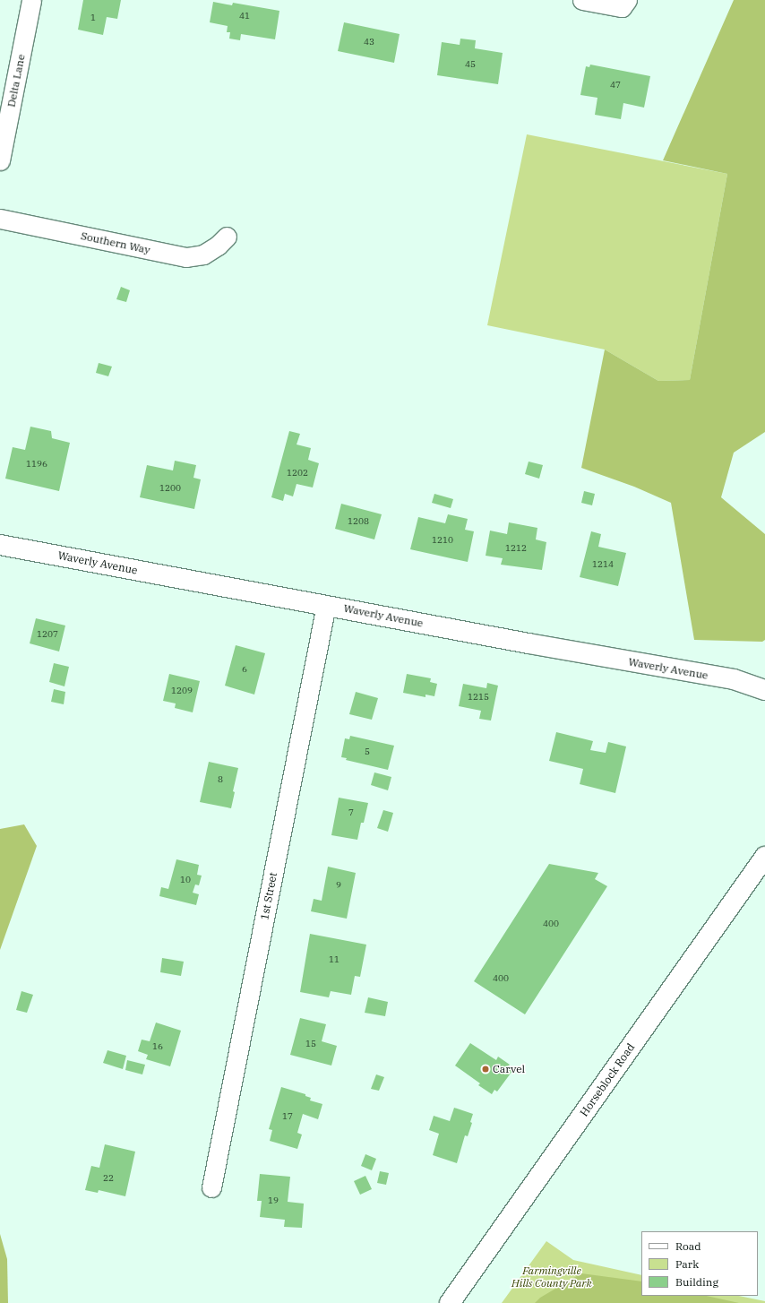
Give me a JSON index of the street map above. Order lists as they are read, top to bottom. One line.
{"streets":{"street":["Delta Lane","Southern Way","Waverly Avenue","1st Street","Horseblock Road"]},"crossings":[["Waverly Avenue","1st Street"]],"parks":["Farmingville Hills County Park"],"places":["Carvel"],"house_numbers":["41","1","43","45","47","1196","1202","1200","1208","1210","1212","1214","1207","6","1209","1215","5","8","7","10","9","400","11","400","15","16","17","22","19"],"legend":["Road","Park","Building"]}
